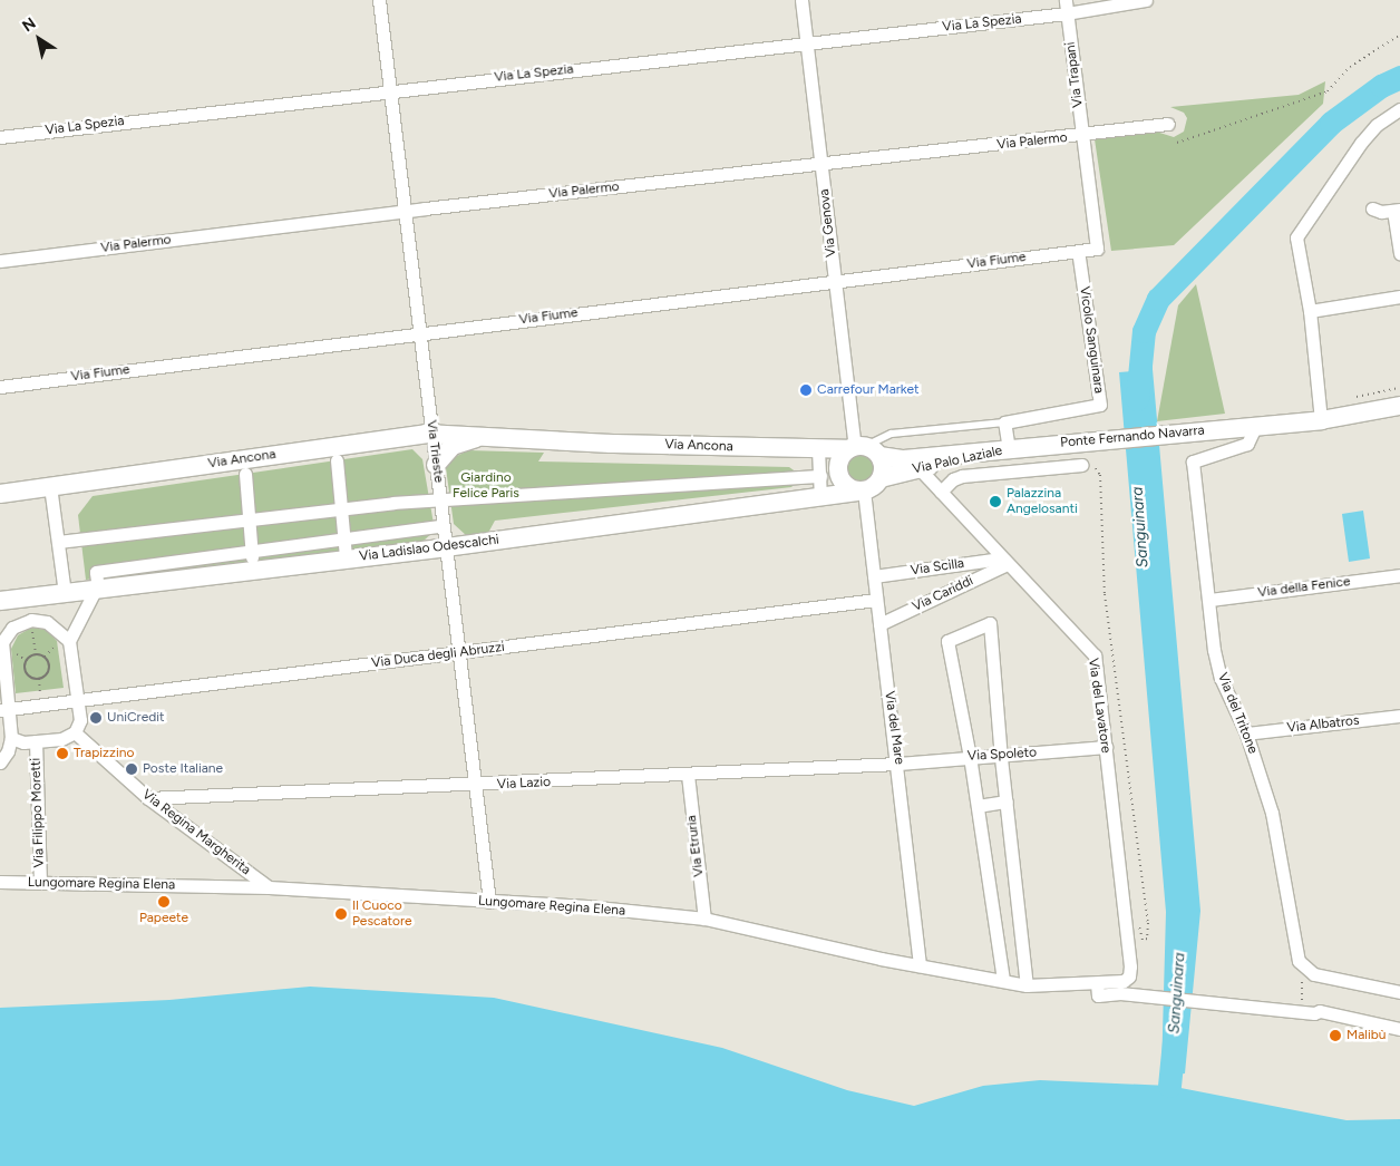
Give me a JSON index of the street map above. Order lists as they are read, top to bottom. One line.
{"streets":{"street":["Via La Spezia","Via Trapani","Via Palermo","Via Genova","Via Fiume","Vicolo Sanguinara","Ponte Fernando Navarra","Via Ancona","Via Trieste","Via Palo Laziale","Via Ladislao Odescalchi","Via Scilla","Via della Fenice","Via Cariddi","Via Duca degli Abruzzi","Via del Lavatore","Via del Tritone","Via Albatros","Via del Mare","Via Spoleto","Via Lazio","Via Filippo Moretti","Via Regina Margherita","Via Etruria","Lungomare Regina Elena"]},"crossings":[["Via La Spezia","Via Trapani"],["Via La Spezia","Via Genova"],["Via La Spezia","Via Trieste"],["Via Trapani","Via Palermo"],["Via Trapani","Via Fiume"],["Via Palermo","Via Genova"],["Via Palermo","Via Trieste"],["Via Genova","Via Fiume"],["Via Genova","Via Ancona"],["Via Genova","Via Palo Laziale"],["Via Genova","Via Ladislao Odescalchi"],["Via Genova","Via del Mare"],["Via Fiume","Vicolo Sanguinara"],["Via Fiume","Via Trieste"],["Ponte Fernando Navarra","Via Palo Laziale"],["Ponte Fernando Navarra","Via del Tritone"],["Via Ancona","Via Trieste"],["Via Ancona","Via Palo Laziale"],["Via Ancona","Via Ladislao Odescalchi"],["Via Ancona","Via del Mare"],["Via Trieste","Via Ladislao Odescalchi"],["Via Trieste","Via Duca degli Abruzzi"],["Via Trieste","Via Lazio"],["Via Trieste","Lungomare Regina Elena"],["Via Palo Laziale","Via Ladislao Odescalchi"],["Via Palo Laziale","Via del Lavatore"],["Via Palo Laziale","Via del Mare"],["Via Ladislao Odescalchi","Via del Mare"],["Via Scilla","Via Cariddi"],["Via Scilla","Via del Lavatore"],["Via Scilla","Via del Mare"],["Via della Fenice","Via del Tritone"],["Via Cariddi","Via del Lavatore"],["Via Cariddi","Via del Mare"],["Via Duca degli Abruzzi","Via del Mare"],["Via del Lavatore","Via Spoleto"],["Via del Lavatore","Lungomare Regina Elena"],["Via del Tritone","Via Albatros"],["Via del Mare","Via Spoleto"],["Via del Mare","Via Lazio"],["Via del Mare","Lungomare Regina Elena"],["Via Spoleto","Via Lazio"],["Via Lazio","Via Regina Margherita"],["Via Lazio","Via Etruria"],["Via Filippo Moretti","Lungomare Regina Elena"],["Via Regina Margherita","Lungomare Regina Elena"],["Via Etruria","Lungomare Regina Elena"]],"water":["Sanguinara"],"parks":["Giardino Felice Paris"],"places":["Carrefour Market","Palazzina Angelosanti","UniCredit","Trapizzino","Poste Italiane","Papeete","Il Cuoco Pescatore","Malibù"],"north":"top left"}
